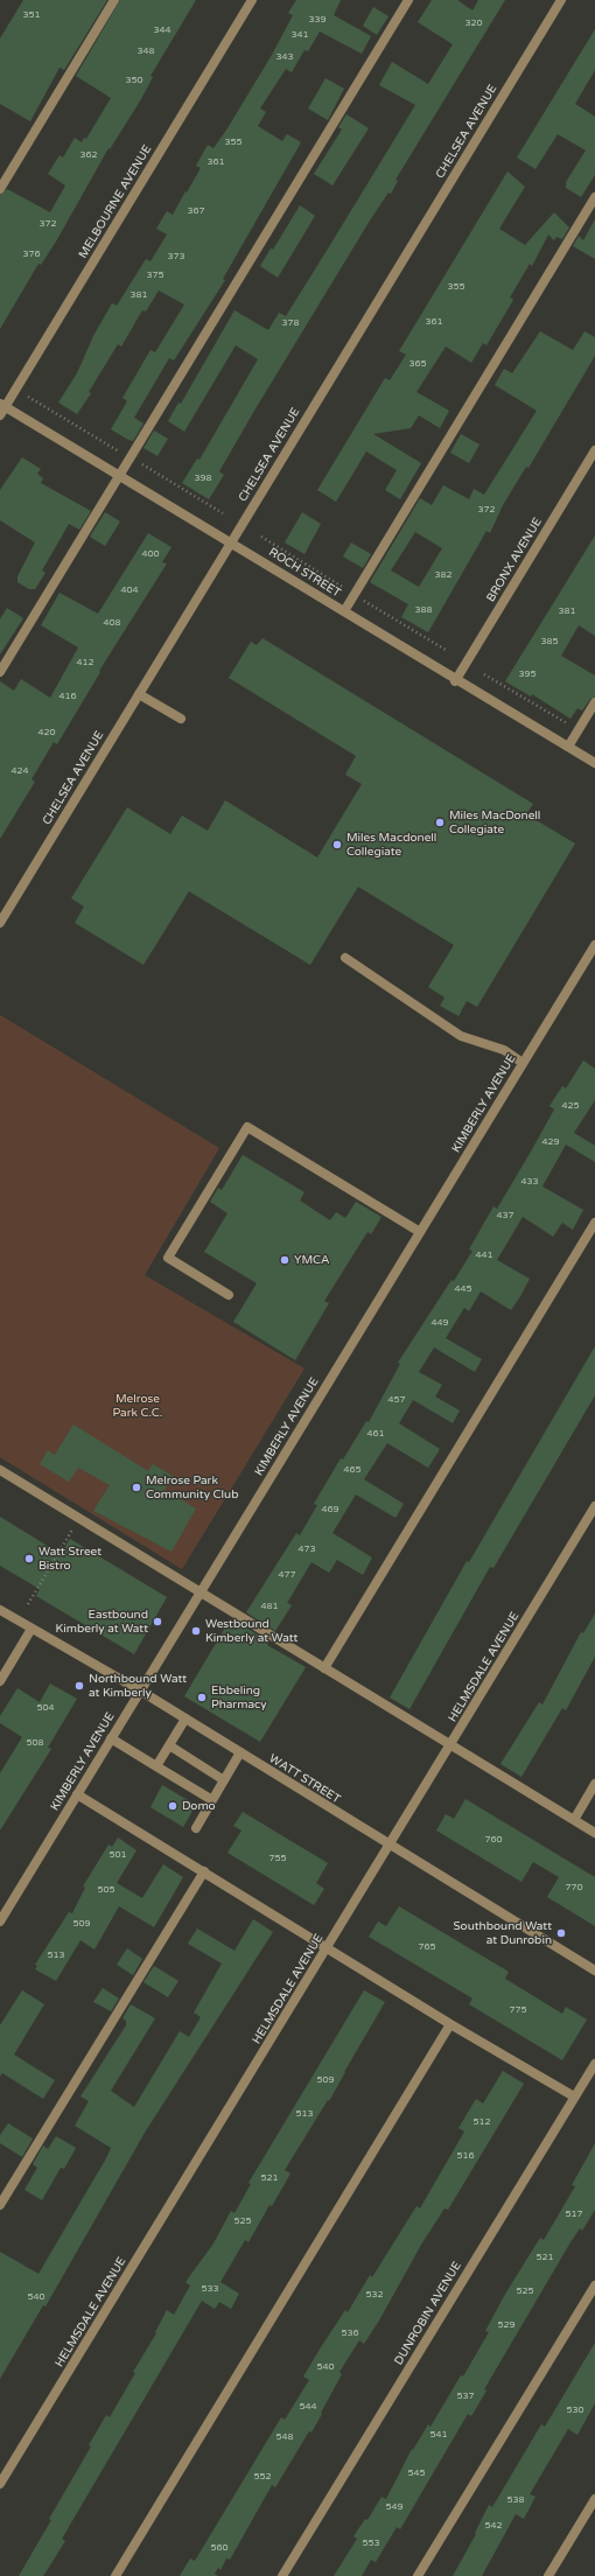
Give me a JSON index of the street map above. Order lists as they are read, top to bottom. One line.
{"streets":{"street":["CHELSEA AVENUE","MELBOURNE AVENUE","BRONX AVENUE","ROCH STREET","KIMBERLY AVENUE","HELMSDALE AVENUE","WATT STREET","DUNROBIN AVENUE"]},"crossings":[["CHELSEA AVENUE","ROCH STREET"],["MELBOURNE AVENUE","ROCH STREET"],["BRONX AVENUE","ROCH STREET"],["KIMBERLY AVENUE","WATT STREET"],["HELMSDALE AVENUE","WATT STREET"]],"parks":["Melrose Park C.C."],"places":["Miles MacDonell Collegiate","Miles Macdonell Collegiate","YMCA","Melrose Park Community Club","Watt Street Bistro","Eastbound Kimberly at Watt","Westbound Kimberly at Watt","Northbound Watt at Kimberly","Ebbeling Pharmacy","Domo","Southbound Watt at Dunrobin"],"house_numbers":["351","339","320","344","341","348","343","350","355","362","361","367","372","376","373","375","355","381","361","378","365","398","372","400","382","404","388","381","408","385","412","395","416","420","424","425","429","433","437","441","445","449","457","461","465","469","473","477","481","504","508","760","501","755","770","505","509","765","513","775","509","513","512","516","521","517","525","521","533","525","532","540","529","536","540","537","544","530","541","548","545","552","538","549","542","553","560"]}
